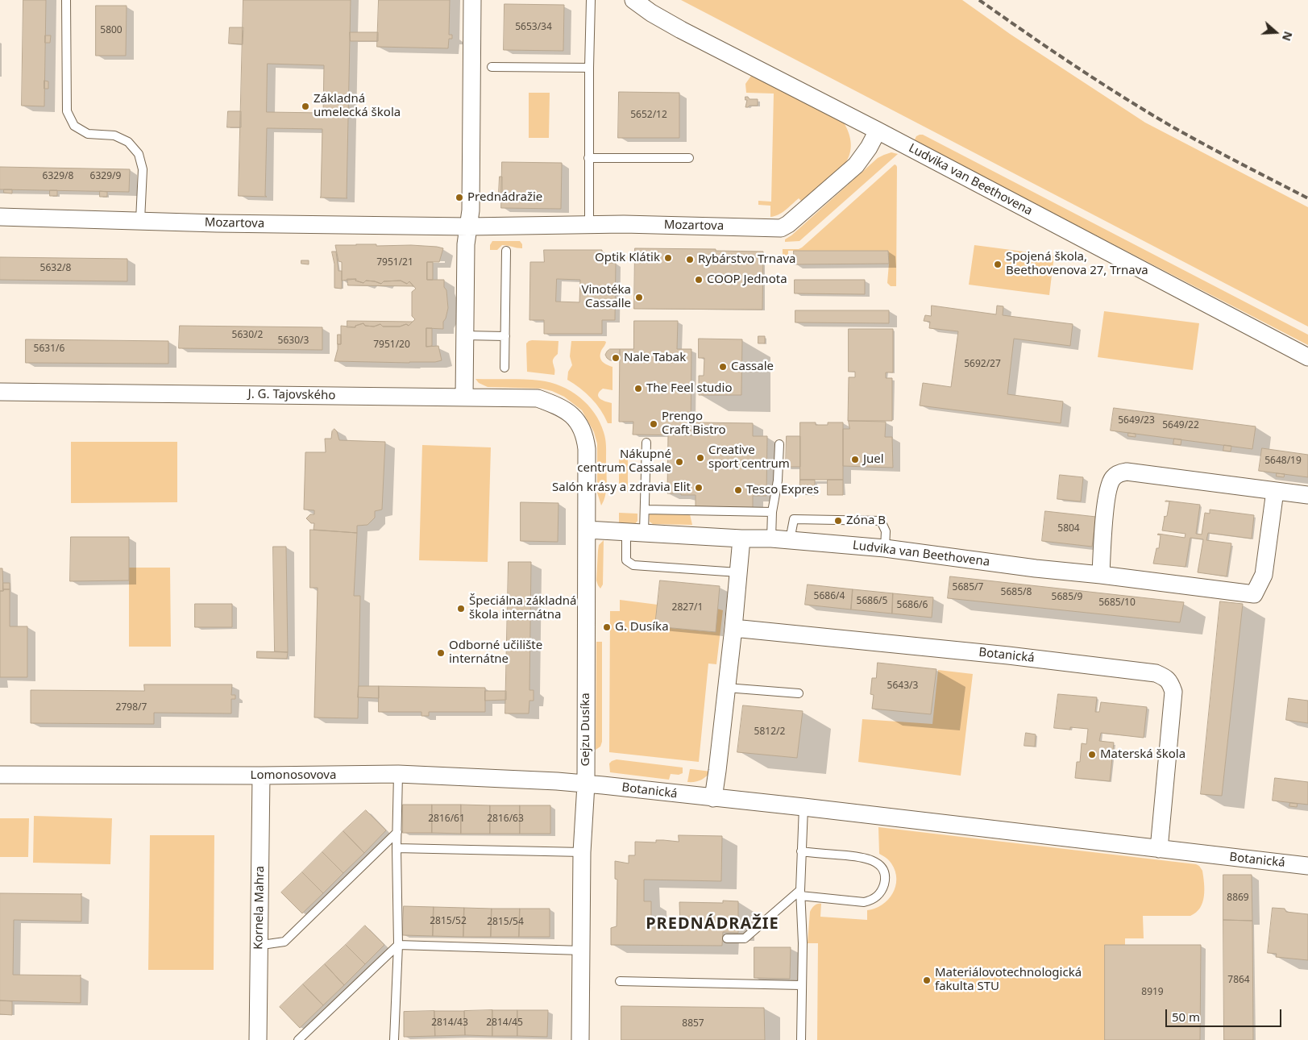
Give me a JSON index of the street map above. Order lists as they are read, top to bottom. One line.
{"streets":{"street":["Ludvika van Beethovena","Mozartova","J. G. Tajovského","Botanická","Gejzu Dusíka","Lomonosovova","Kornela Mahra"]},"crossings":[["Ludvika van Beethovena","Mozartova"],["Ludvika van Beethovena","Gejzu Dusíka"],["J. G. Tajovského","Gejzu Dusíka"],["Botanická","Gejzu Dusíka"],["Botanická","Lomonosovova"],["Gejzu Dusíka","Lomonosovova"],["Lomonosovova","Kornela Mahra"]],"districts":["PREDNÁDRAŽIE"],"places":["Základná umelecká škola","Prednádražie","Optik Klátik","Rybárstvo Trnava","Spojená škola, Beethovenova 27, Trnava","COOP Jednota","Vinotéka Cassalle","Nale Tabak","Cassale","The Feel studio","Prengo Craft Bistro","Creative sport centrum","Juel","Nákupné centrum Cassale","Salón krásy a zdravia Elit","Tesco Expres","Zóna B","Špeciálna základná škola internátna","G. Dusíka","Odborné učilište internátne","Materská škola","Materiálovotechnologická fakulta STU"],"house_numbers":["5653/34","5800","5652/12","6329/8","6329/9","7951/21","5632/8","5630/2","5630/3","7951/20","5631/6","5692/27","5649/23","5649/22","5648/19","5804","5685/7","5685/8","5686/4","5685/9","5686/5","5685/10","5686/6","2827/1","5643/3","2798/7","5812/2","2816/61","2816/63","8869","2815/52","2815/54","7864","8919","2814/43","2814/45","8857"],"scale_bar":"50 m","north":"right"}
